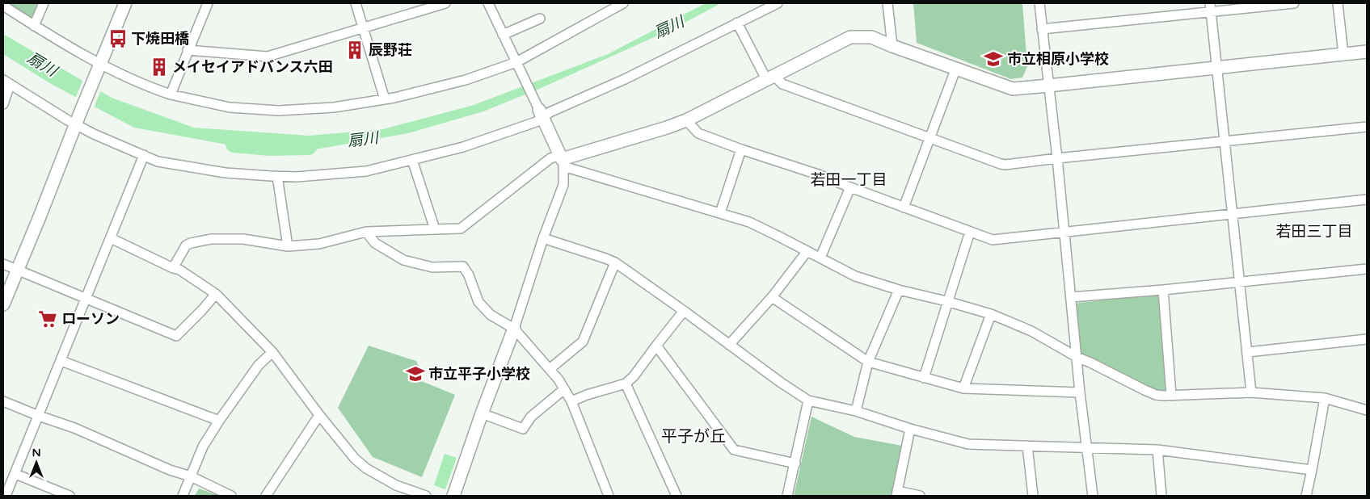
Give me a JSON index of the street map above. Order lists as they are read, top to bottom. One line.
{"districts":["若田一丁目","若田三丁目","平子が丘"],"water":["扇川"],"places":{"bus stop":["下焼田橋"],"building":["辰野荘","メイセイアドバンス六田"],"school or university":["市立相原小学校","市立平子小学校"],"supermarket":["ローソン"]},"north":"top"}
